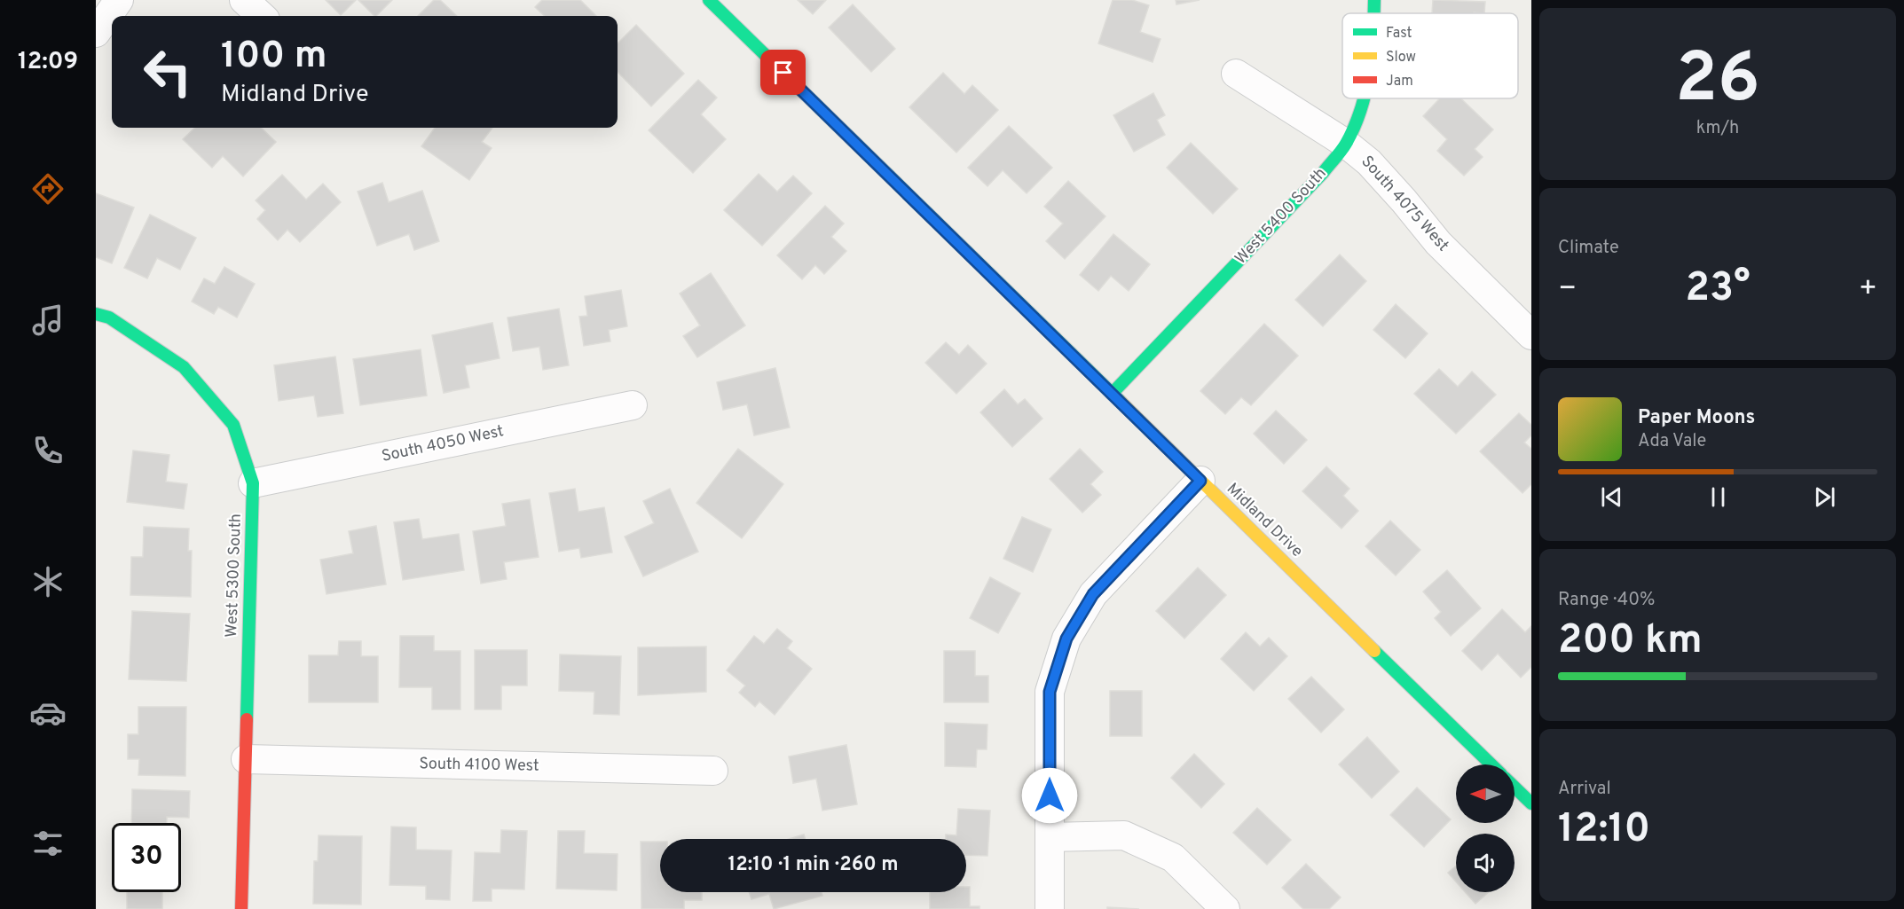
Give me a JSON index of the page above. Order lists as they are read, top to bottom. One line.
{"streets":{"street":["South 4075 West","West 5400 South","South 4050 West","Midland Drive","West 5300 South","South 4100 West"]},"crossings":[["South 4075 West","West 5400 South"],["West 5400 South","Midland Drive"],["South 4050 West","West 5300 South"],["West 5300 South","South 4100 West"]],"legend":["Fast","Slow","Jam"],"north":"left","page":{"tabs":"12:09","tile":[["26","km/h"],"Climate",["Range · 40%","200 km"],["Arrival","12:10"]],"turn":["100 m","Midland Drive"],"heat":["−","23°","+"],"song":["Paper Moons","Ada Vale"],"limit":"30","trip":"12:10 · 1 min · 260 m"}}
